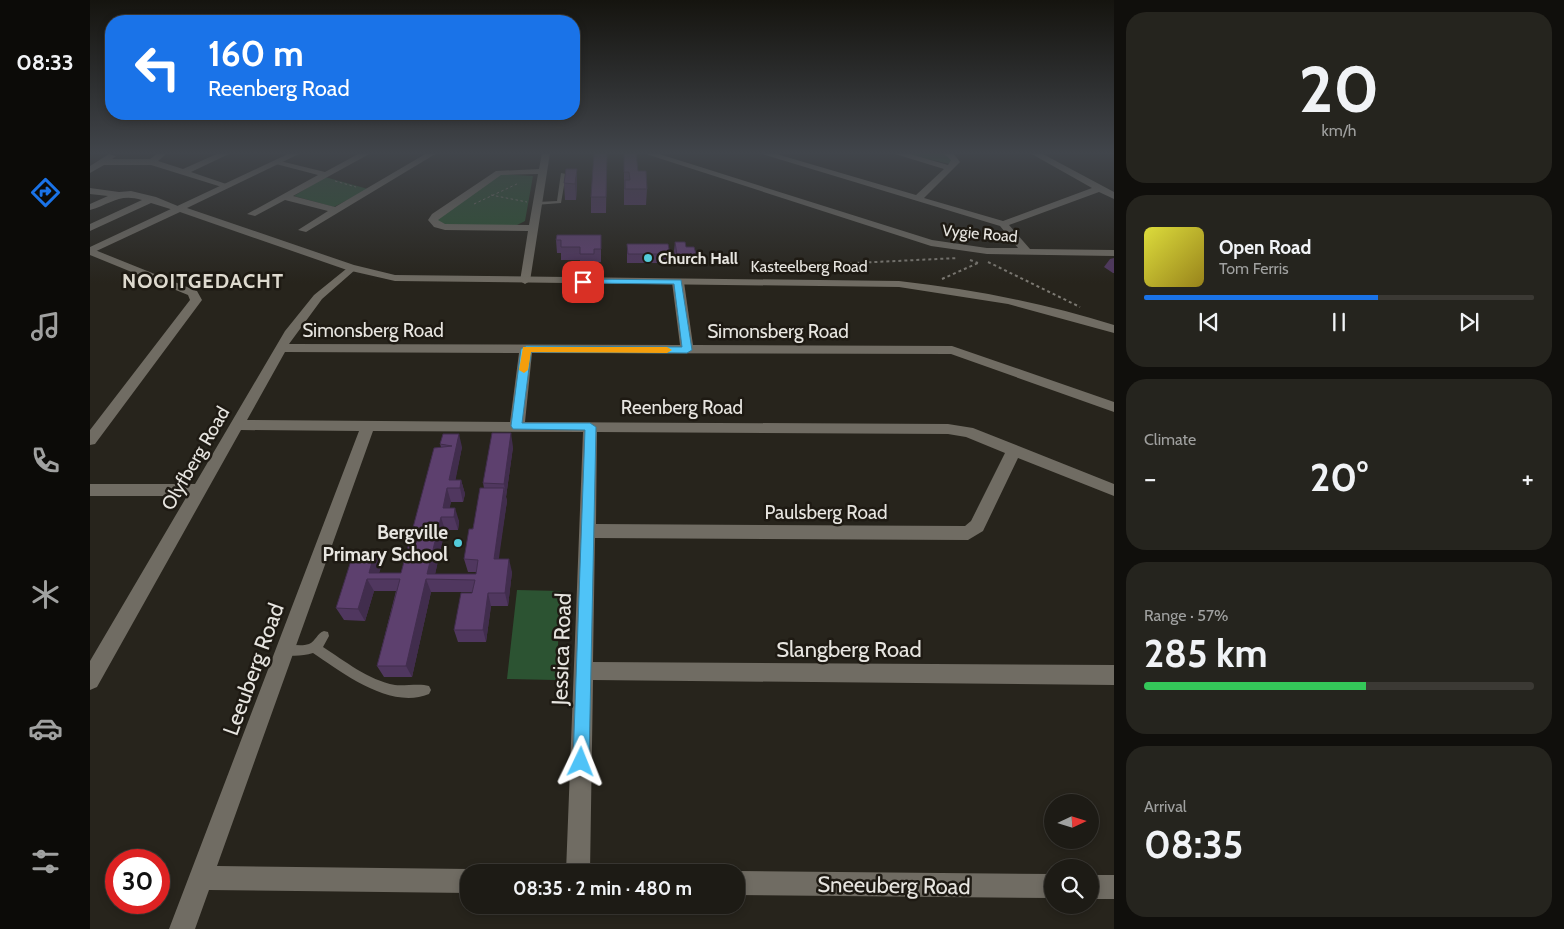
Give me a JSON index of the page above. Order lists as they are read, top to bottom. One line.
{"streets":{"street":["Vygie Road","Kasteelberg Road","Simonsberg Road","Reenberg Road","Olyfberg Road","Paulsberg Road","Jessica Road","Slangberg Road","Leeuberg Road","Sneeuberg Road"]},"crossings":[["Kasteelberg Road","Olyfberg Road"],["Simonsberg Road","Olyfberg Road"],["Reenberg Road","Olyfberg Road"],["Reenberg Road","Paulsberg Road"],["Reenberg Road","Jessica Road"],["Reenberg Road","Leeuberg Road"],["Paulsberg Road","Jessica Road"],["Jessica Road","Slangberg Road"]],"districts":["NOOITGEDACHT"],"places":["Church Hall","Bergville Primary School"],"north":"right","page":{"tabs":"08:33","tile":[["20","km/h"],"Climate",["Range · 57%","285 km"],["Arrival","08:35"]],"turn":["160 m","Reenberg Road"],"song":["Open Road","Tom Ferris"],"heat":["−","20°","+"],"limit":"30","trip":"08:35 · 2 min · 480 m"}}
